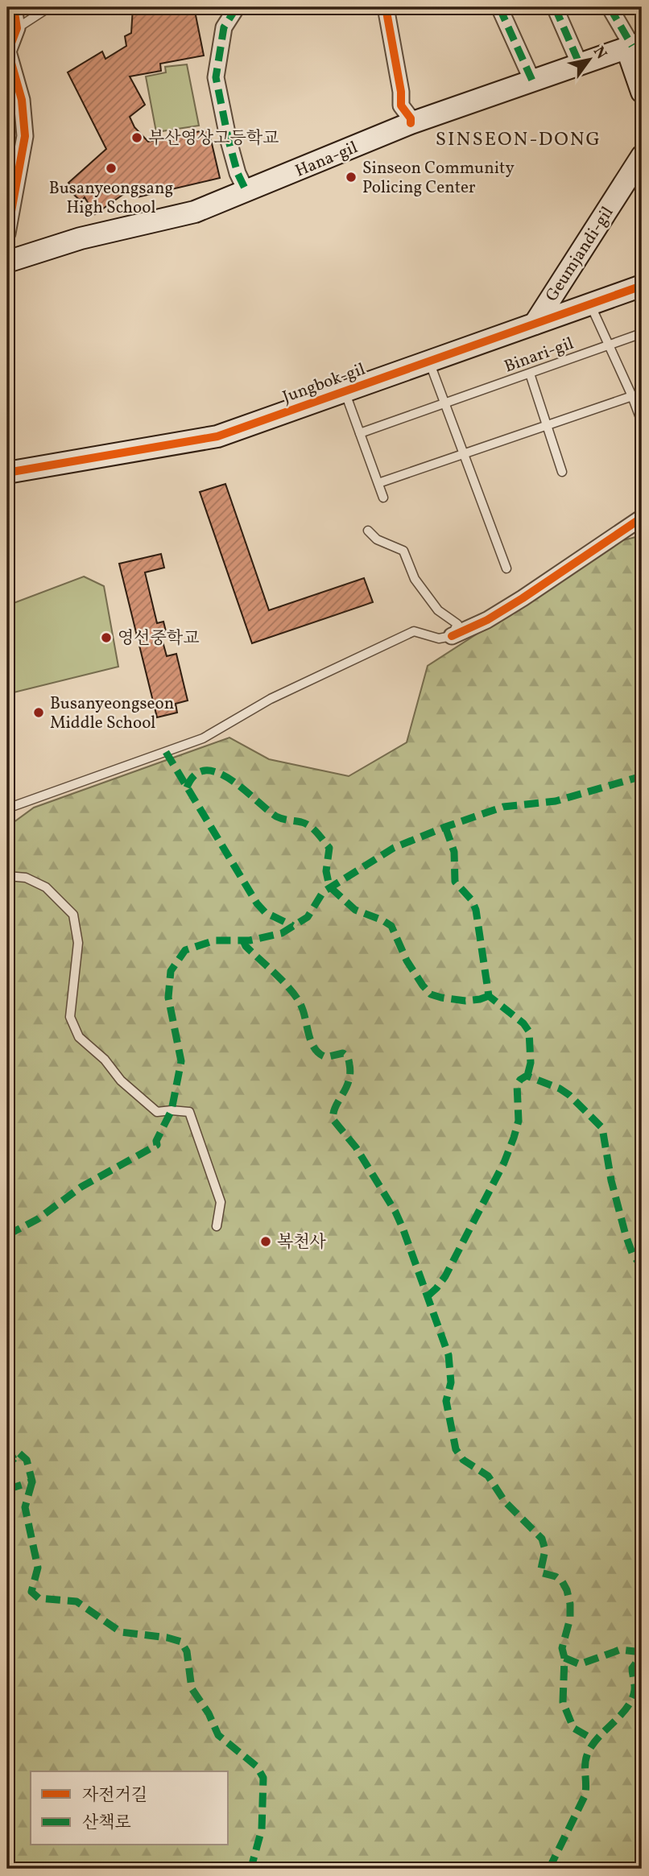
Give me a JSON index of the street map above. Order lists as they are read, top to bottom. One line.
{"streets":{"street":["Hana-gil","Geumjandi-gil","Jungbok-gil"],"lane":["Binari-gil"]},"crossings":[["Geumjandi-gil","Jungbok-gil"]],"districts":["SINSEON-DONG"],"places":["부산영상고등학교","Busanyeongsang High School","Sinseon Community Policing Center","영선중학교","Busanyeongseon Middle School","복천사"],"legend":["자전거길","산책로"],"north":"top right"}
